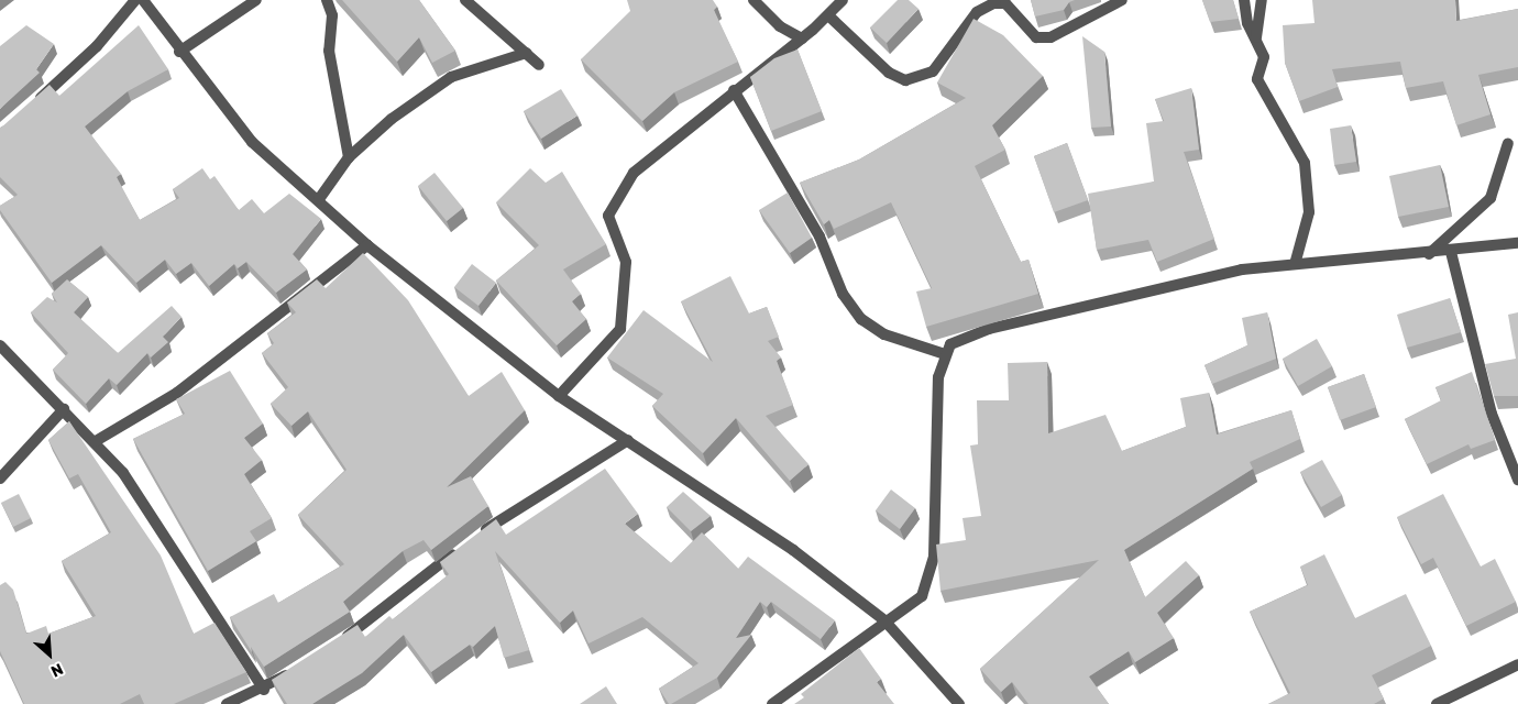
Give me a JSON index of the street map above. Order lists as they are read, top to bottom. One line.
{"north":"bottom right"}
